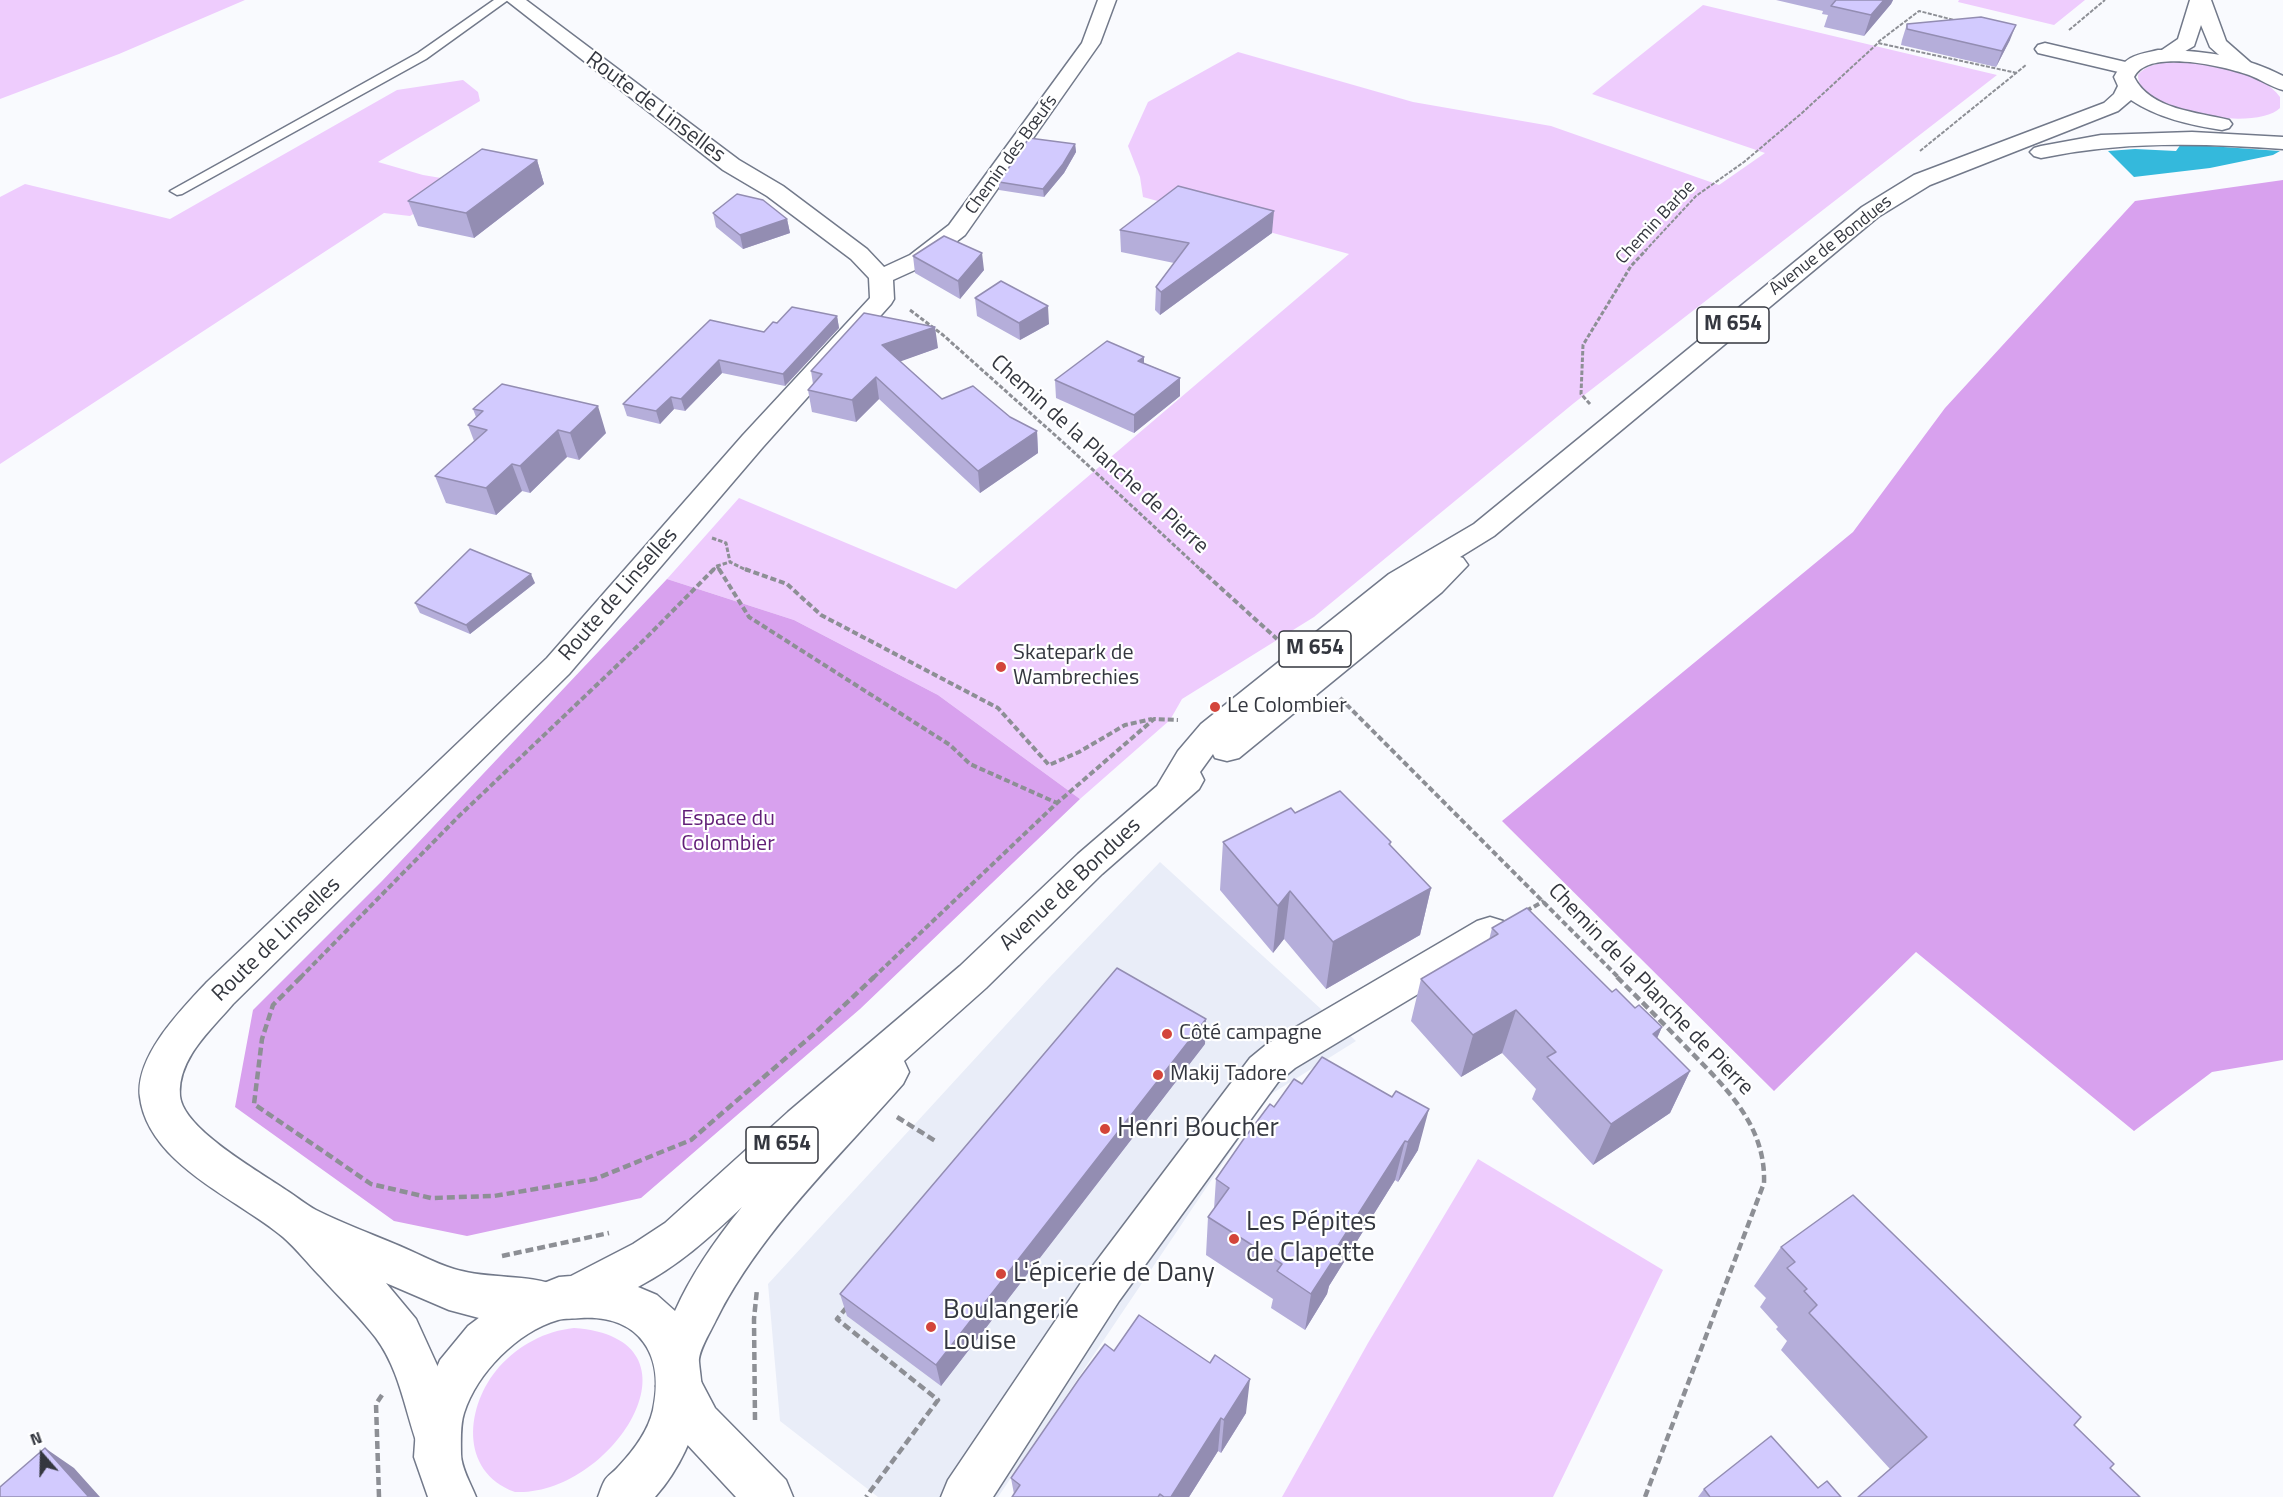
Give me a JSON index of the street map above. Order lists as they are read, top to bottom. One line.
{"streets":{"main road":["Route de Linselles","Chemin des Bœufs","Avenue de Bondues","M 654"],"path":["Chemin Barbe","Chemin de la Planche de Pierre"]},"crossings":[["Route de Linselles","Chemin des Bœufs"],["Route de Linselles","Avenue de Bondues"],["Route de Linselles","Chemin de la Planche de Pierre"],["Chemin des Bœufs","Chemin de la Planche de Pierre"],["Avenue de Bondues","Chemin de la Planche de Pierre"]],"parks":["Espace du Colombier"],"places":["Skatepark de Wambrechies","Le Colombier","Côté campagne","Makij Tadore","Henri Boucher","Les Pépites de Clapette","L'épicerie de Dany","Boulangerie Louise"],"north":"top"}
